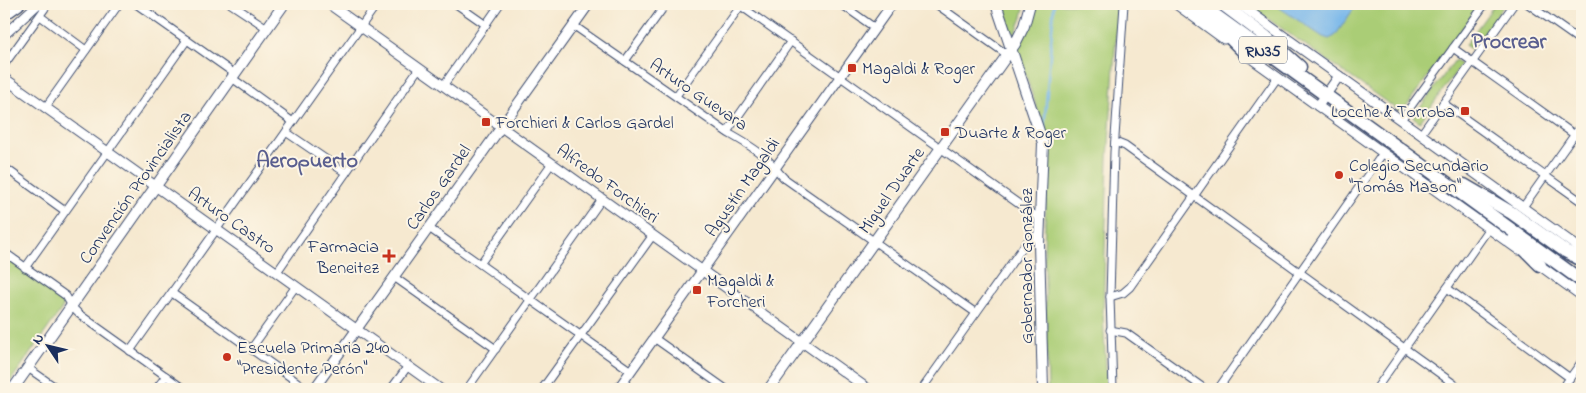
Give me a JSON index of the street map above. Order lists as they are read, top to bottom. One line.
{"streets":{"highway":["RN35"],"main road":["Convención Provincialista","Miguel Duarte","Gobernador González"],"street":["Arturo Guevara","Alfredo Forchieri","Carlos Gardel","Agustín Magaldi","Arturo Castro"]},"crossings":[["Arturo Guevara","Carlos Gardel"],["Arturo Guevara","Agustín Magaldi"],["Arturo Guevara","Miguel Duarte"],["Alfredo Forchieri","Carlos Gardel"],["Alfredo Forchieri","Agustín Magaldi"],["Alfredo Forchieri","Miguel Duarte"],["Convención Provincialista","Arturo Castro"],["Carlos Gardel","Arturo Castro"],["Miguel Duarte","Gobernador González"]],"districts":["Procrear","Aeropuerto"],"places":{"transit":["Magaldi & Roger","Locche & Torroba","Forchieri & Carlos Gardel","Duarte & Roger","Magaldi & Forcheri"],"other":["Colegio Secundario \"Tomás Mason\"","Escuela Primaria 240 \"Presidente Perón\""],"health":["Farmacia Beneitez"]},"north":"top left"}
